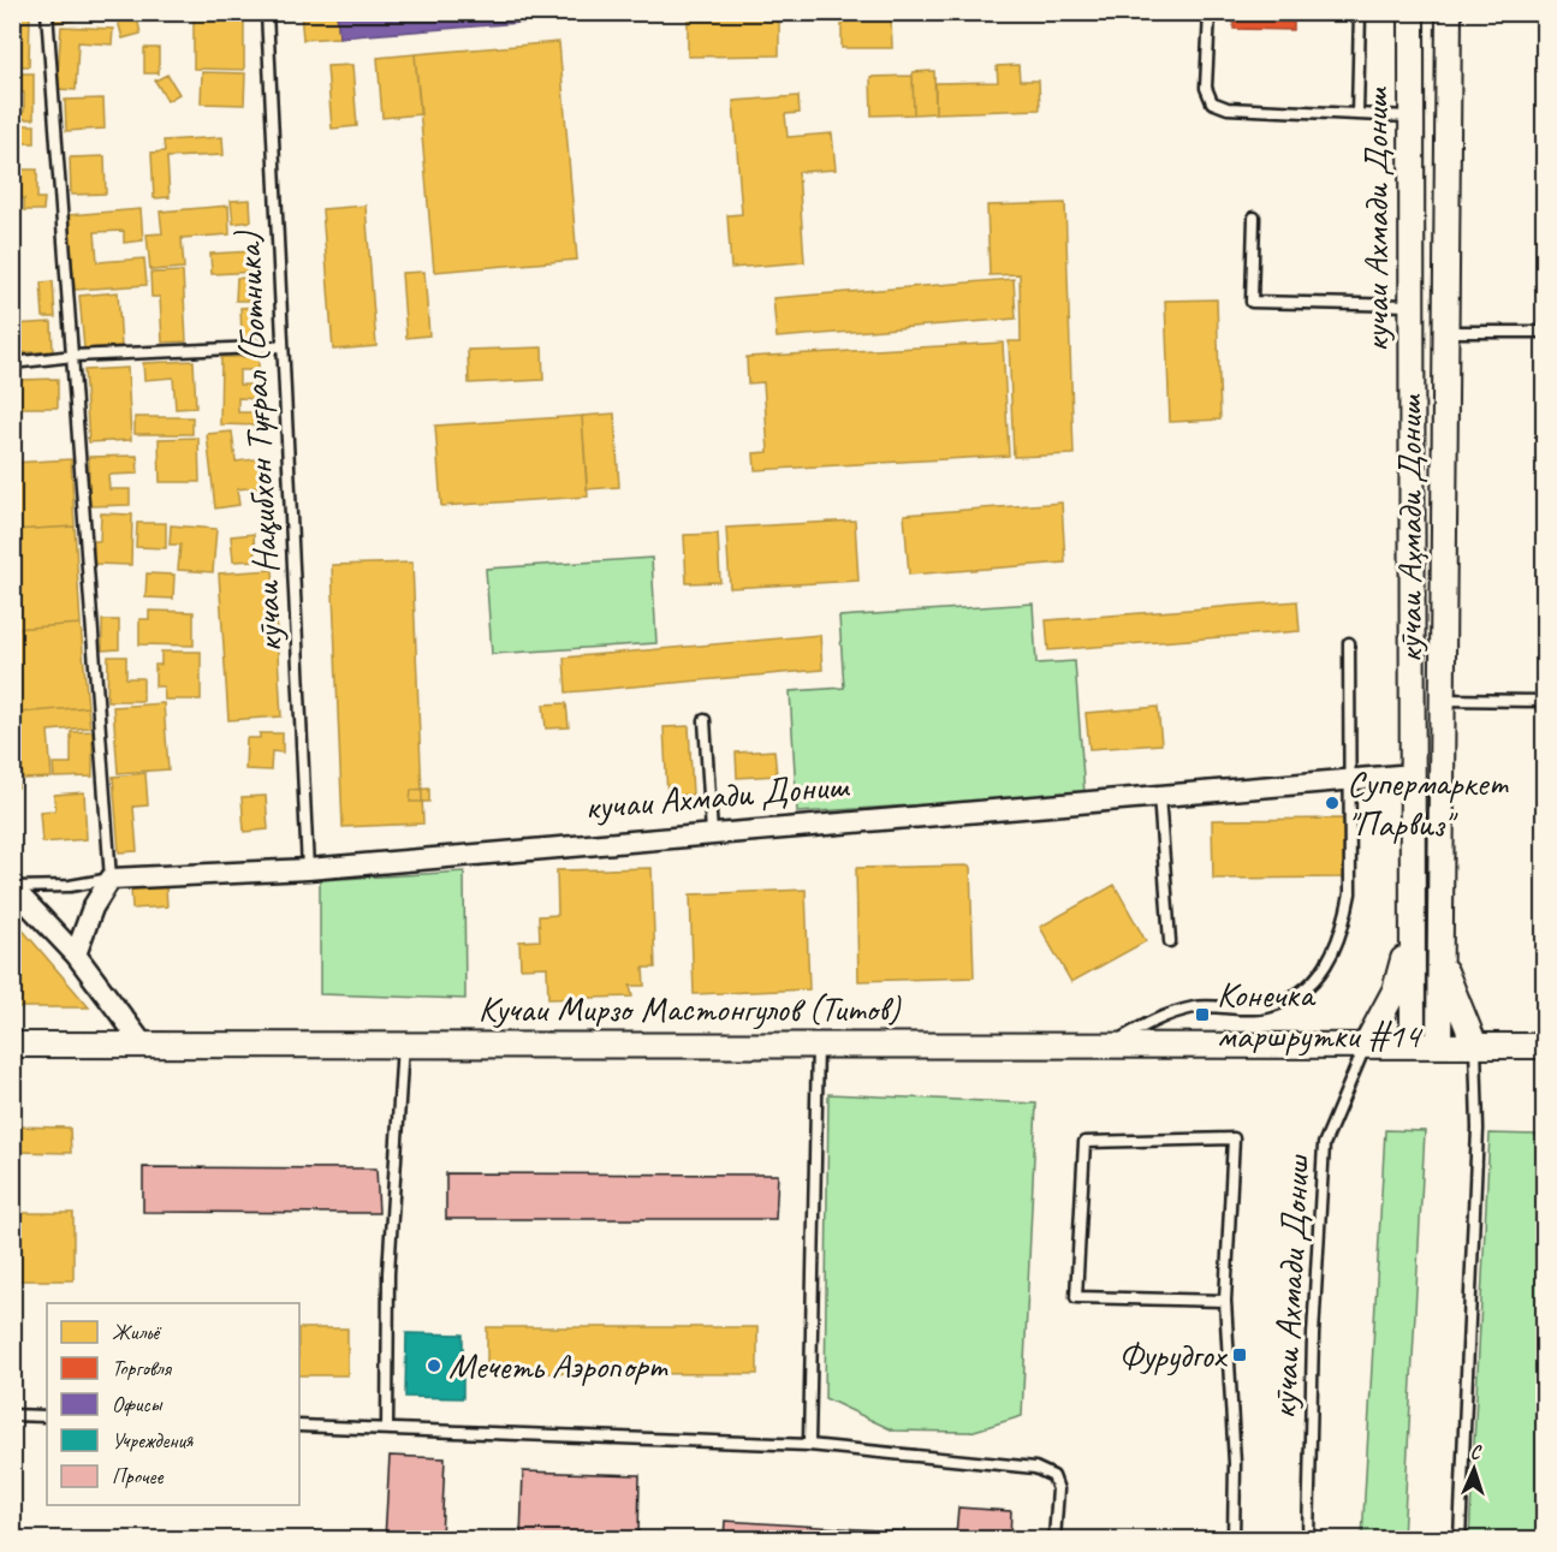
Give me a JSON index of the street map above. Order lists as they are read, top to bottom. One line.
{"streets":{"street":["кучаи Ахмади Дониш","кӯчаи Аҳмади Дониш","Кучаи Мирзо Мастонгулов (Титов)"],"lane":["кӯчаи Нақибхон Туғрал (Ботника)","кӯчаи Ахмади Дониш"]},"crossings":[["кучаи Ахмади Дониш","кӯчаи Нақибхон Туғрал (Ботника)"],["кучаи Ахмади Дониш","Кучаи Мирзо Мастонгулов (Титов)"],["кӯчаи Аҳмади Дониш","Кучаи Мирзо Мастонгулов (Титов)"],["Кучаи Мирзо Мастонгулов (Титов)","кӯчаи Ахмади Дониш"]],"places":{"other":["Супермаркет \"Парвиз\"","Мечеть Аэропорт"],"transit":["Конечка маршрутки #14","Фурудгох"]},"legend":["Жильё","Торговля","Офисы","Учреждения","Прочее"],"north":"top"}
